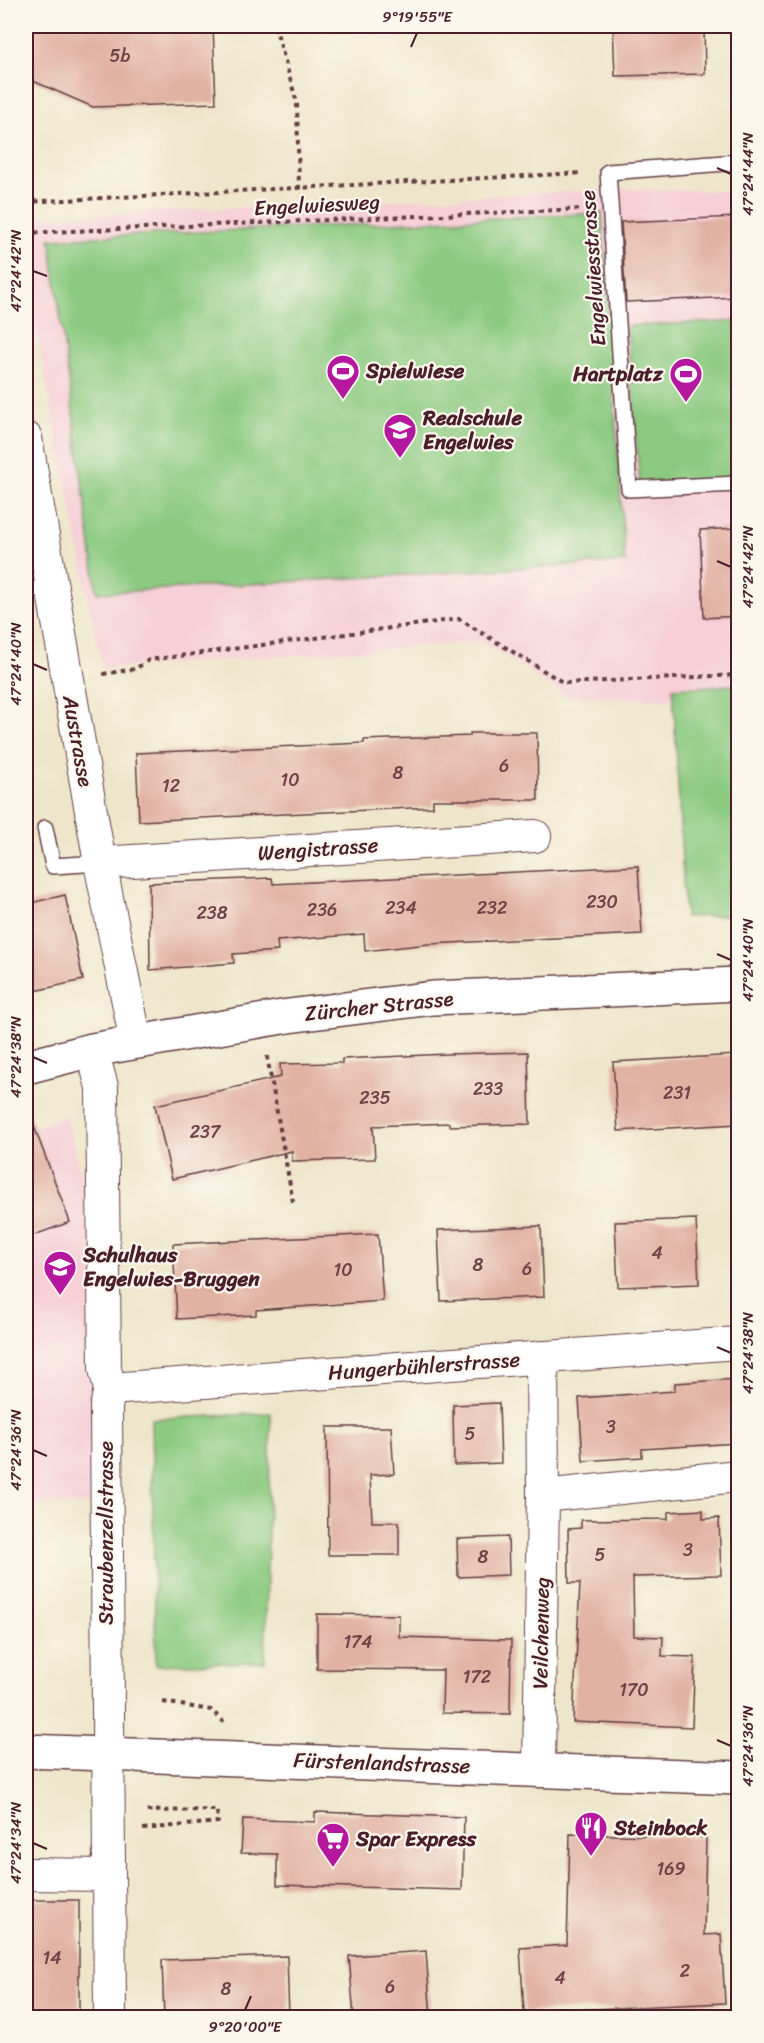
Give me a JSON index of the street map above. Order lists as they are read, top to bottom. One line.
{"streets":{"main road":["Zürcher Strasse","Fürstenlandstrasse"],"street":["Austrasse","Wengistrasse","Hungerbühlerstrasse","Straubenzellstrasse","Veilchenweg"],"lane":["Engelwiesstrasse"],"path":["Engelwiesweg"]},"crossings":[["Engelwiesweg","Engelwiesstrasse"],["Austrasse","Wengistrasse"],["Austrasse","Zürcher Strasse"],["Zürcher Strasse","Straubenzellstrasse"],["Hungerbühlerstrasse","Straubenzellstrasse"],["Hungerbühlerstrasse","Veilchenweg"],["Straubenzellstrasse","Fürstenlandstrasse"],["Veilchenweg","Fürstenlandstrasse"]],"places":{"sports":["Spielwiese","Hartplatz"],"school or university":["Realschule Engelwies","Schulhaus Engelwies-Bruggen"],"restaurant":["Steinbock"],"supermarket":["Spar Express"]},"house_numbers":["5b","6","8","10","12","230","234","232","236","238","233","231","235","237","4","8","6","10","3","5","3","5","8","174","172","170","169","14","2","4","6","8"],"coordinates":["9°19'55\"E","47°24'44\"N","47°24'42\"N","47°24'40\"N","47°24'38\"N","47°24'36\"N","47°24'34\"N","9°20'00\"E"]}
